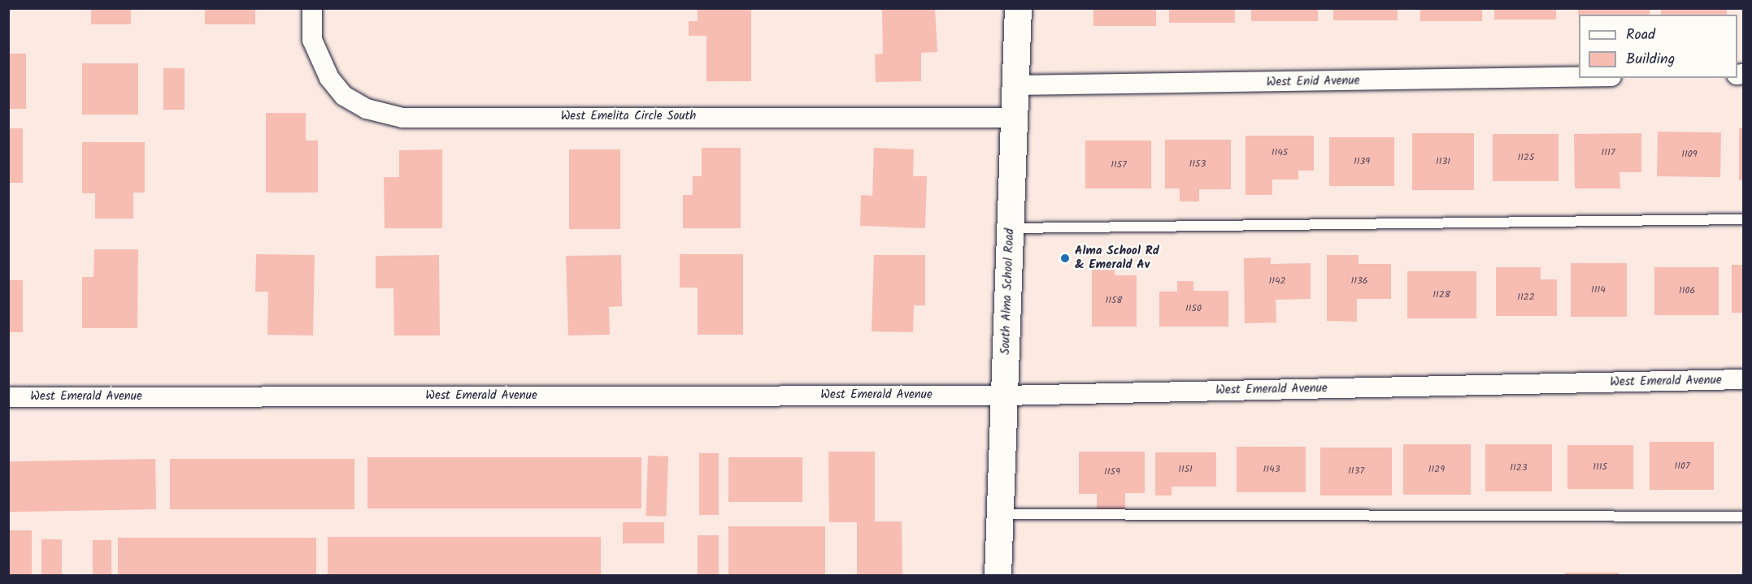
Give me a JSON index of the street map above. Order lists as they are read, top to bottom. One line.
{"streets":{"main road":["South Alma School Road"],"street":["West Enid Avenue","West Emelita Circle South","West Emerald Avenue"]},"crossings":[["West Enid Avenue","South Alma School Road"],["West Emelita Circle South","South Alma School Road"],["South Alma School Road","West Emerald Avenue"]],"places":["Alma School Rd & Emerald Av"],"house_numbers":["1145","1117","1109","1125","1139","1131","1153","1157","1142","1136","1114","1106","1128","1122","1158","1150","1107","1115","1123","1151","1143","1129","1137","1159"],"legend":["Road","Building"]}
